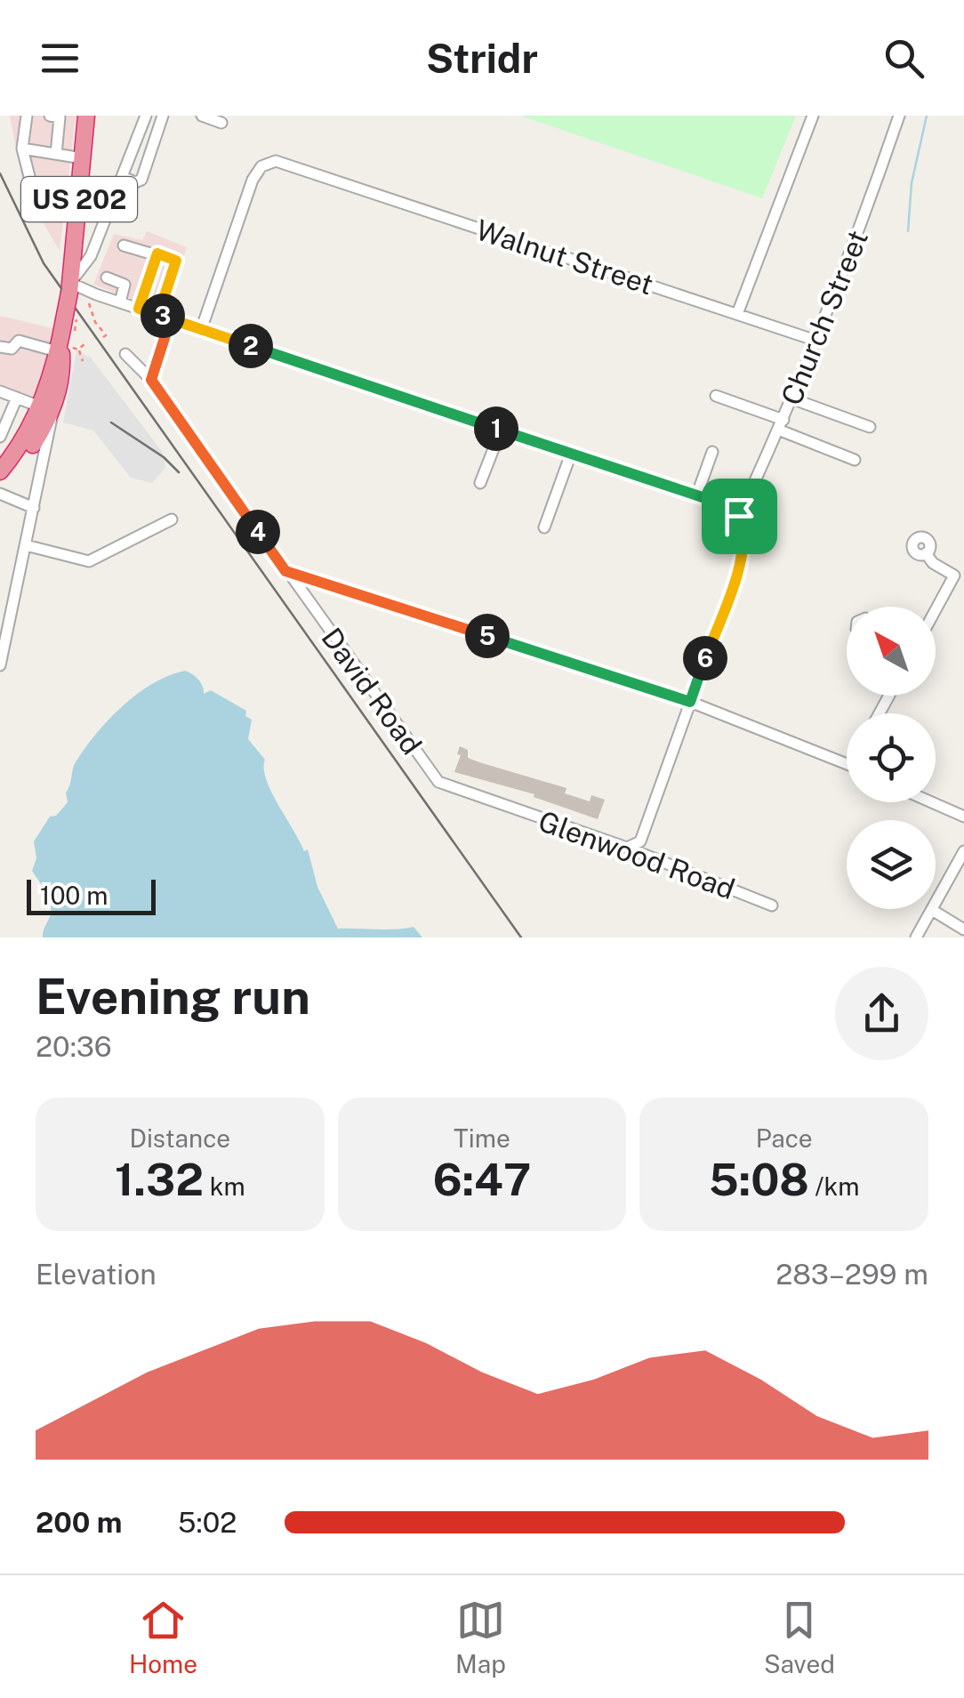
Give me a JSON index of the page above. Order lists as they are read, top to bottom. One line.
{"streets":{"highway":["US 202"],"street":["Walnut Street","Church Street","David Road","Glenwood Road"]},"crossings":[["Walnut Street","Church Street"],["David Road","Glenwood Road"]],"scale_bar":"100 m","north":"top left","page":{"header":"Stridr","pins":["3","2","1","4","5","6"],"scale":"100 m","heading":["Evening run","20:36"],"stats":[["Distance","1.32 km"],["Time","6:47"],["Pace","5:08 /km"]],"chart":["Elevation","283–299 m"],"list":[{"name":"200 m","note":"5:02"}],"tabs":["Home","Map","Saved"]}}
